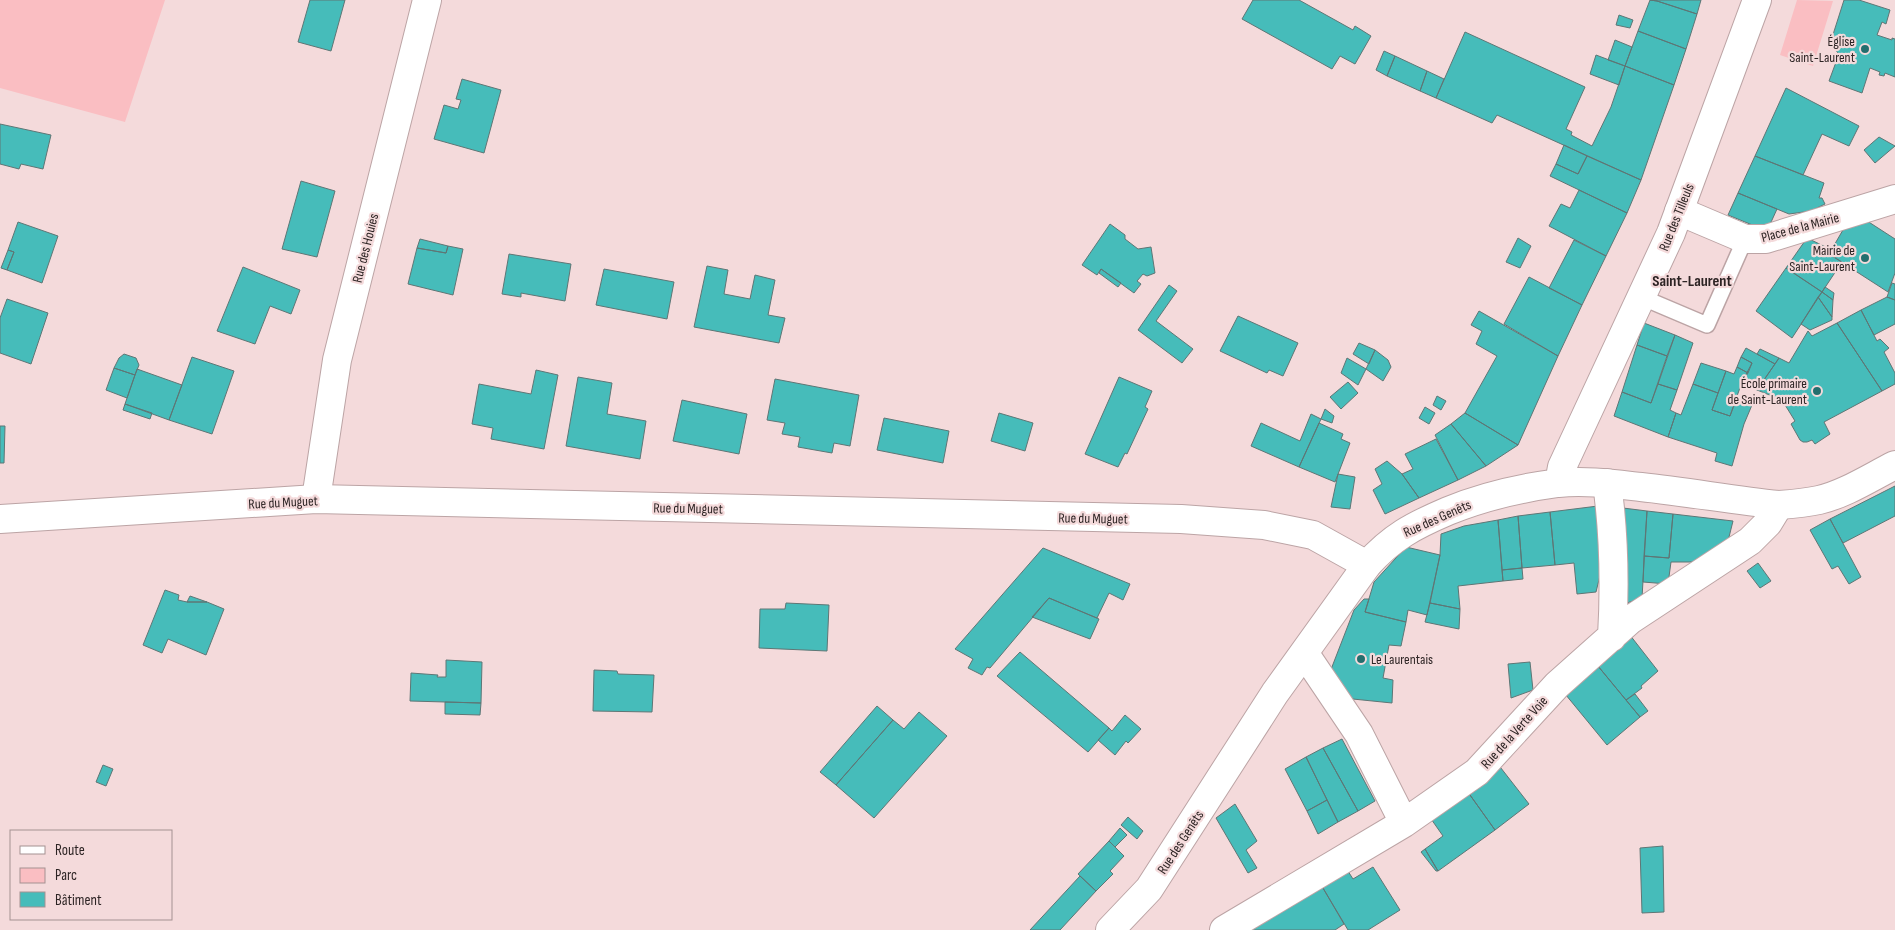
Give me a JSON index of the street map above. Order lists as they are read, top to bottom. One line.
{"streets":{"street":["Rue des Tilleuls","Place de la Mairie","Rue des Houies","Rue du Muguet","Rue des Genêts","Rue de la Verte Voie"]},"crossings":[["Rue des Tilleuls","Place de la Mairie"],["Rue des Tilleuls","Rue des Genêts"],["Rue des Houies","Rue du Muguet"],["Rue du Muguet","Rue des Genêts"],["Rue des Genêts","Rue de la Verte Voie"]],"districts":["Saint-Laurent"],"places":["Église Saint-Laurent","Mairie de Saint-Laurent","École primaire de Saint-Laurent","Le Laurentais"],"legend":["Route","Parc","Bâtiment"]}
